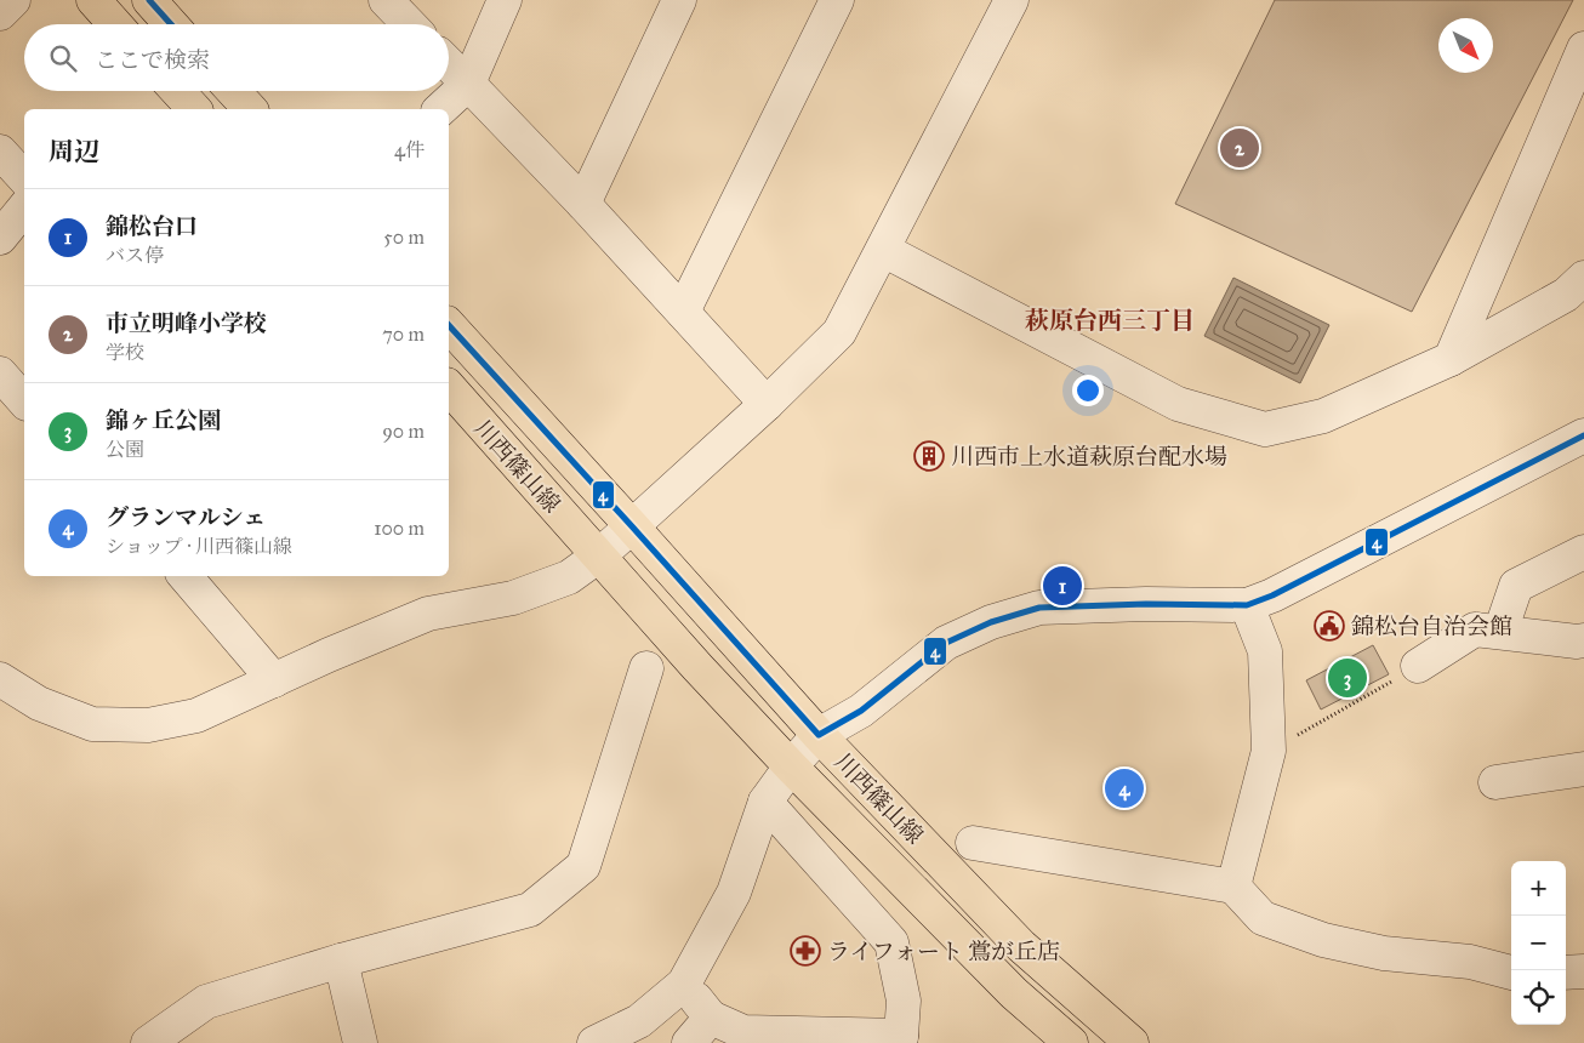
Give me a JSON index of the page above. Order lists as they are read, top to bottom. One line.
{"streets":{"main road":["川西篠山線"]},"districts":["萩原台西三丁目"],"places":{"building":["川西市上水道萩原台配水場"],"public building":["錦松台自治会館"],"pharmacy":["ライフォート 鴬が丘店"]},"lines":["transit line 4"],"north":"bottom right","page":{"search":"ここで検索","heading":["周辺","4件"],"pins":["2","1","3","4"],"list":[{"mark":"1","name":"錦松台口","note":"バス停","value":"50 m"},{"mark":"2","name":"市立明峰小学校","note":"学校","value":"70 m"},{"mark":"3","name":"錦ヶ丘公園","note":"公園","value":"90 m"},{"mark":"4","name":"グランマルシェ","note":"ショップ · 川西篠山線","value":"100 m"}],"map_buttons":["+","−"]}}
